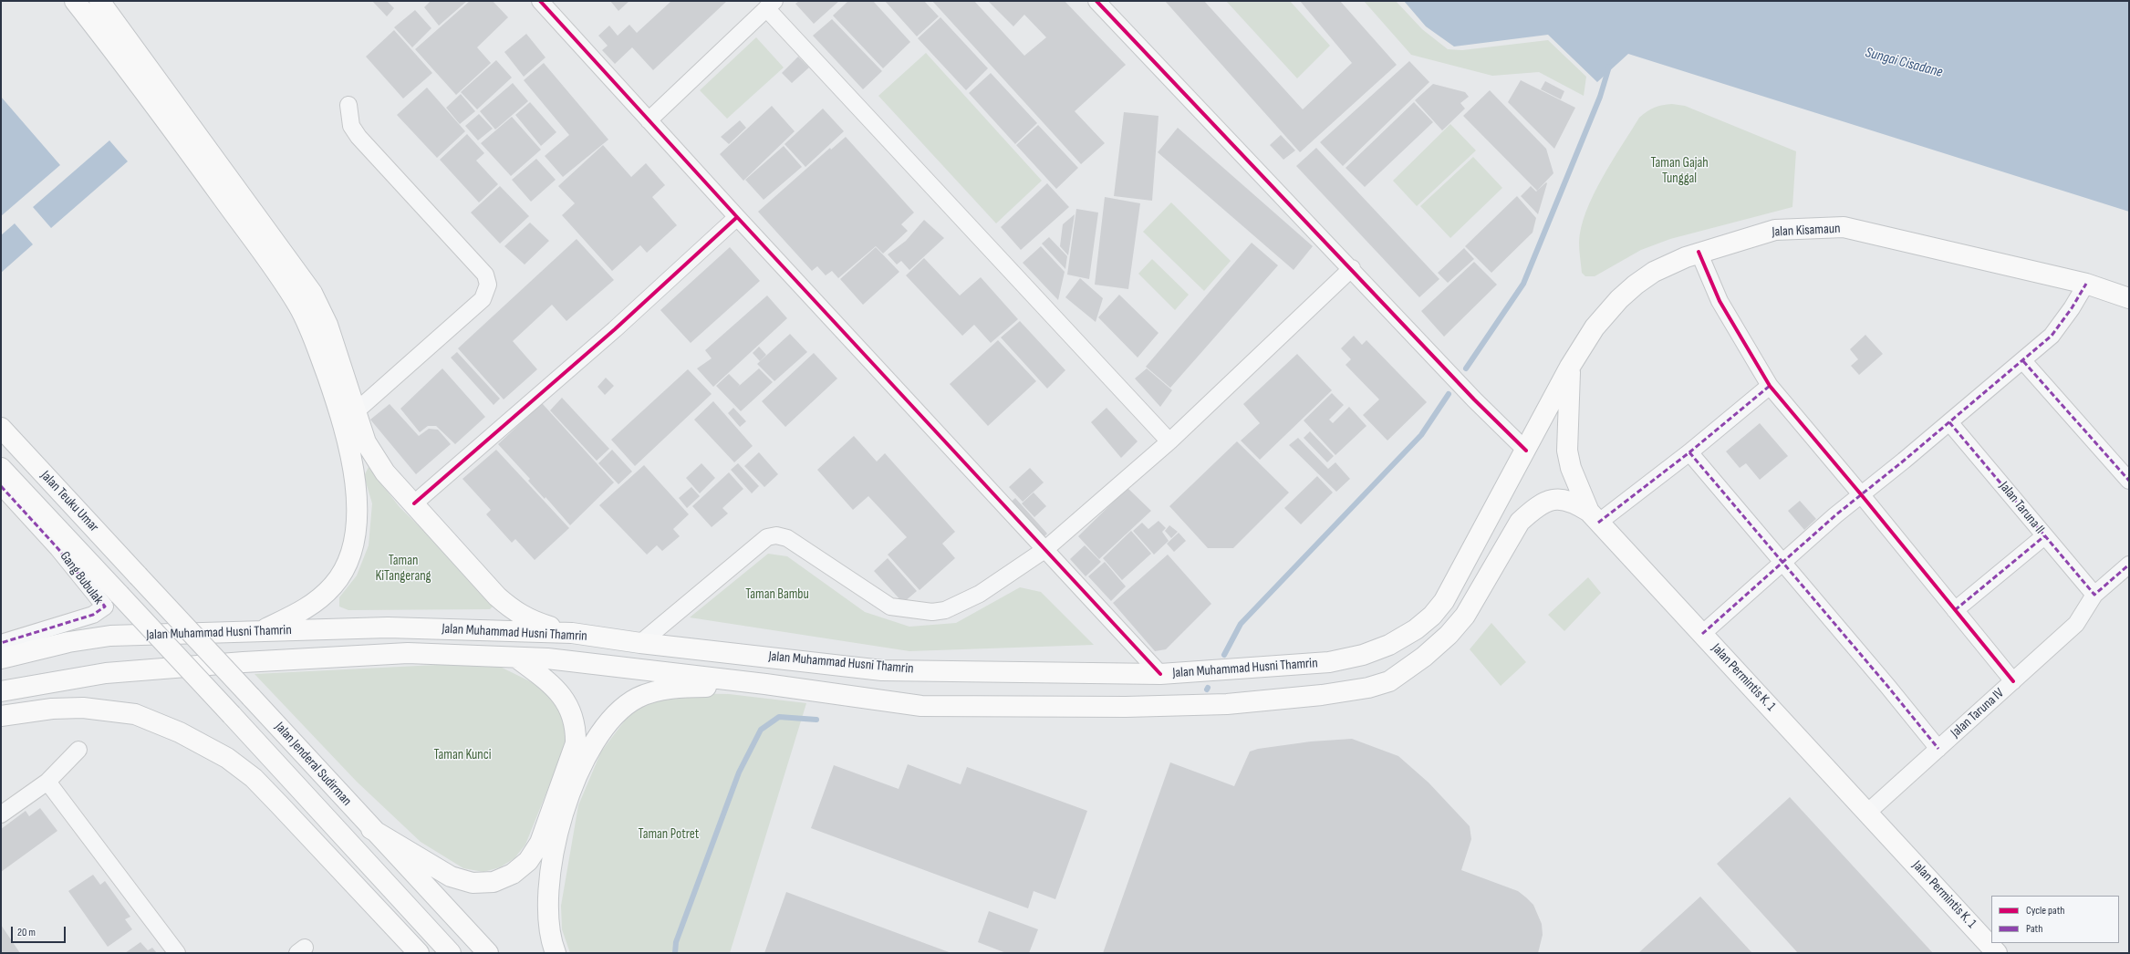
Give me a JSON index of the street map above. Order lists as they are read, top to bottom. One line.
{"streets":{"main road":["Jalan Kisamaun","Jalan Teuku Umar","Jalan Muhammad Husni Thamrin","Jalan Permintis K. 1","Jalan Jenderal Sudirman"],"street":["Jalan Taruna II","Gang Bubulak","Jalan Taruna IV"]},"crossings":[["Jalan Kisamaun","Jalan Muhammad Husni Thamrin"],["Jalan Kisamaun","Jalan Permintis K. 1"],["Jalan Teuku Umar","Jalan Jenderal Sudirman"],["Jalan Taruna II","Jalan Taruna IV"],["Jalan Muhammad Husni Thamrin","Jalan Permintis K. 1"],["Jalan Permintis K. 1","Jalan Taruna IV"]],"water":["Sungai Cisadane"],"parks":["Taman Gajah Tunggal","Taman KiTangerang","Taman Bambu","Taman Kunci","Taman Potret"],"legend":["Cycle path","Path"],"scale_bar":"20 m"}
